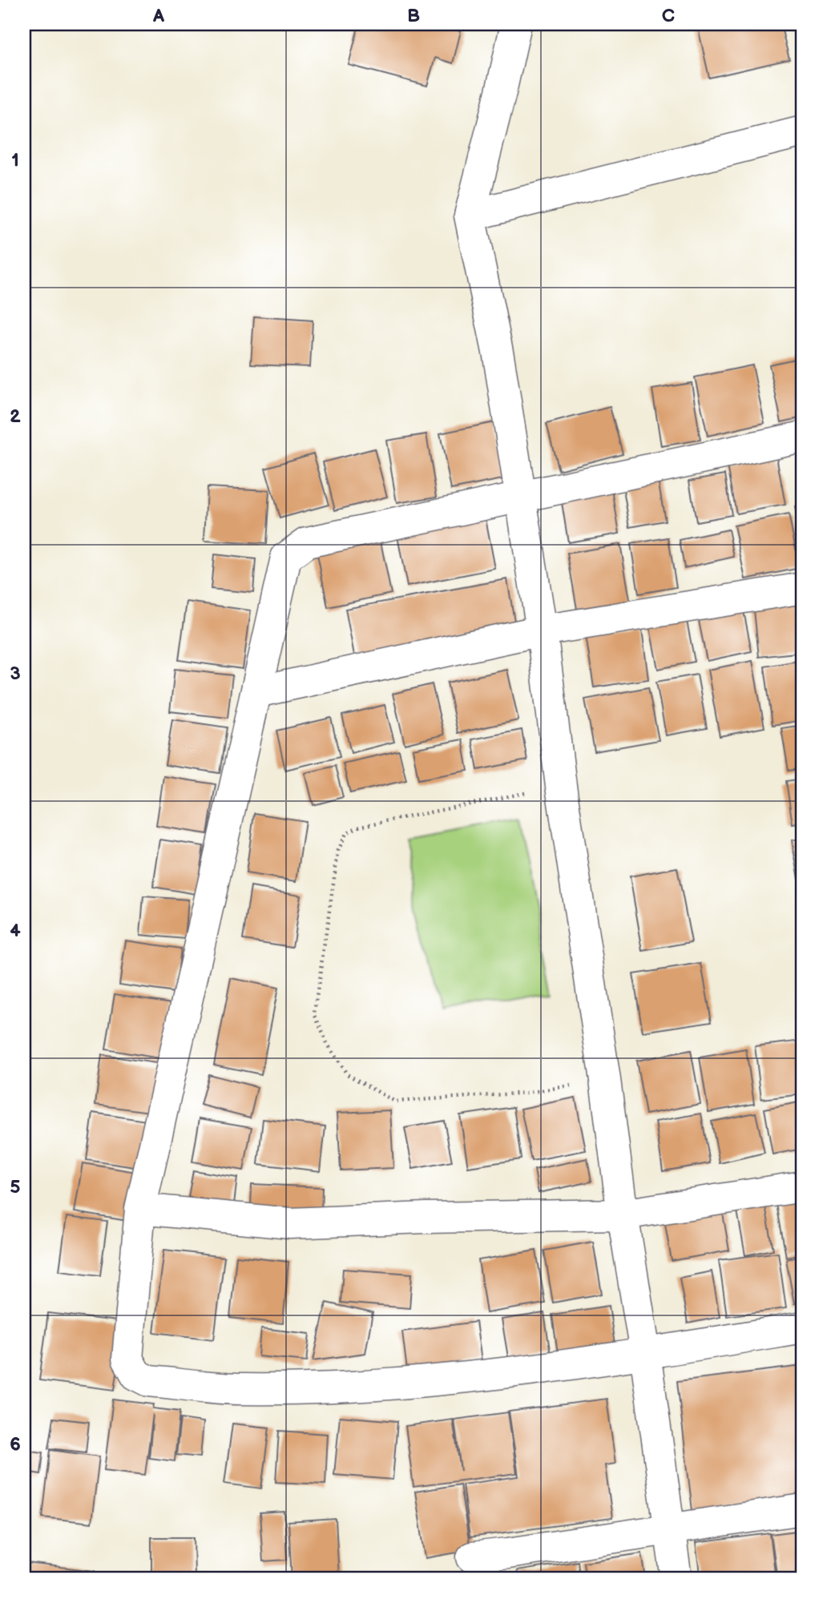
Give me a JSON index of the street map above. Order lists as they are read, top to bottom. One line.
{"grid":{"columns":["A","B","C"],"rows":["1","2","3","4","5","6"]}}
